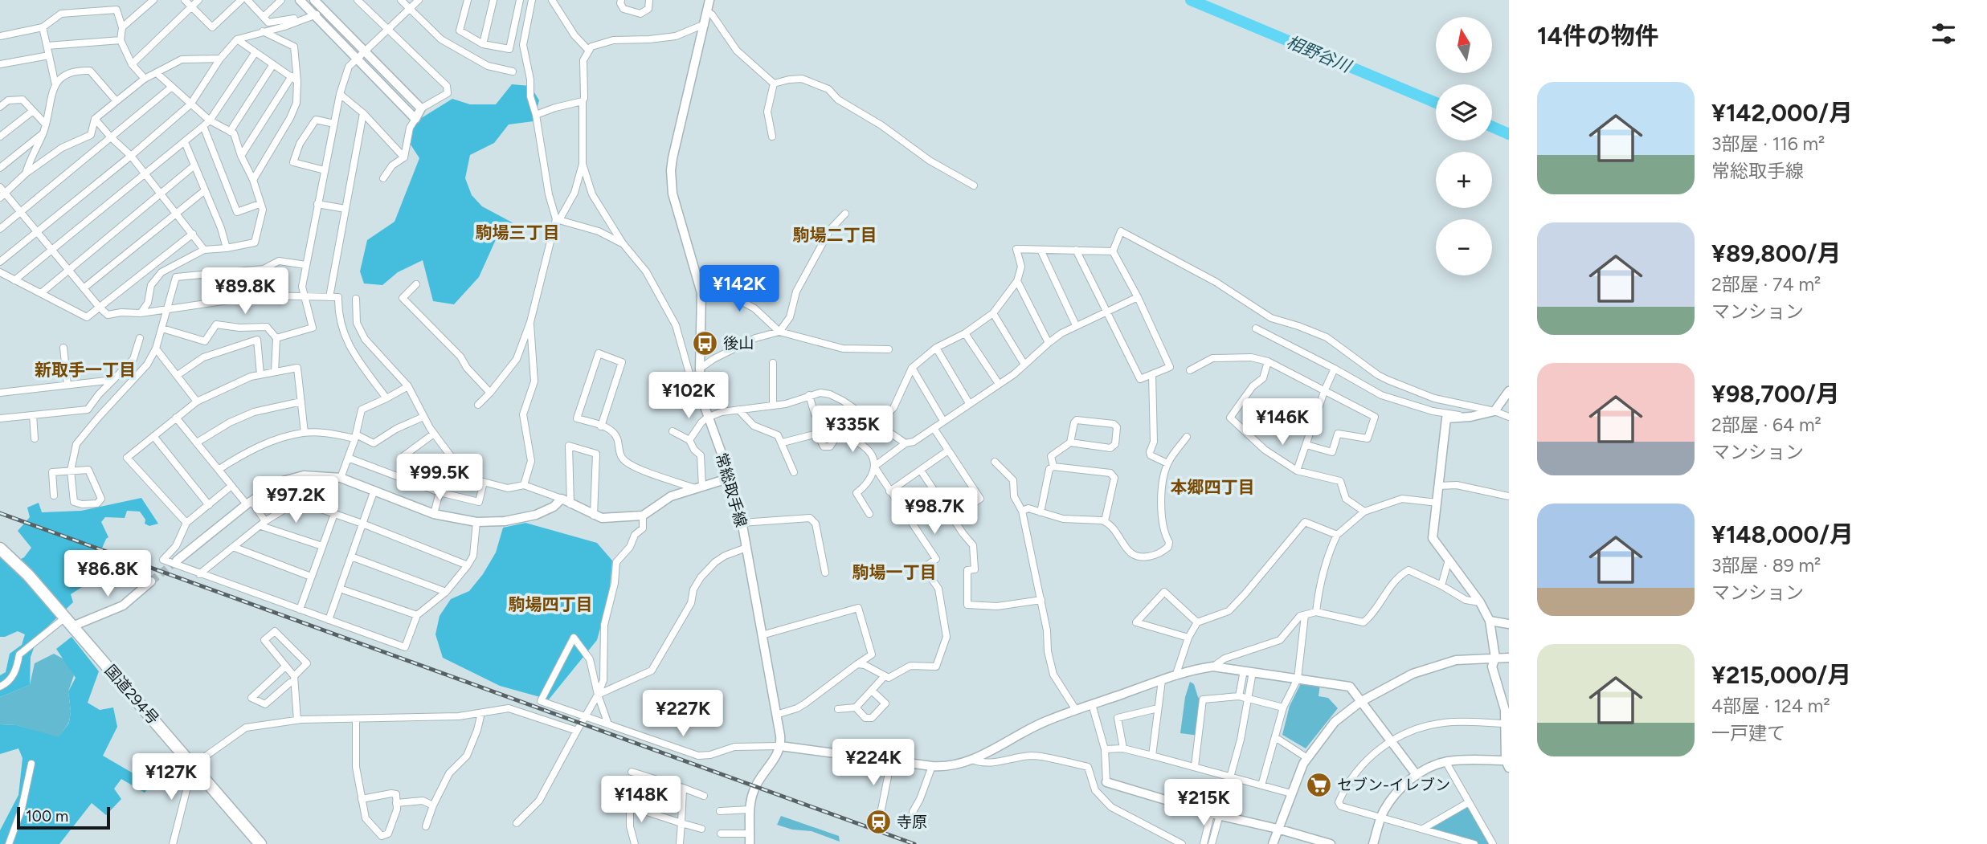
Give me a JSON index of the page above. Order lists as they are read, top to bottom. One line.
{"streets":{"highway":["国道294号"],"street":["常総取手線"]},"districts":["駒場三丁目","駒場二丁目","新取手一丁目","本郷四丁目","駒場一丁目","駒場四丁目"],"water":["相野谷川"],"places":{"bus stop":["後山"],"supermarket":["セブン-イレブン"],"station":["寺原"]},"scale_bar":"100 m","north":"top","page":{"heading":"14件の物件","map_buttons":["+","−"],"list":[{"name":"¥142,000/月","note":"3部屋 · 116 m² · 常総取手線"},{"name":"¥89,800/月","note":"2部屋 · 74 m² · マンション"},{"name":"¥98,700/月","note":"2部屋 · 64 m² · マンション"},{"name":"¥148,000/月","note":"3部屋 · 89 m² · マンション"},{"name":"¥215,000/月","note":"4部屋 · 124 m² · 一戸建て"}],"price":["¥142K","¥89.8K","¥102K","¥146K","¥335K","¥99.5K","¥97.2K","¥98.7K","¥86.8K","¥227K","¥224K","¥127K","¥148K","¥215K"],"scale":"100 m"}}
